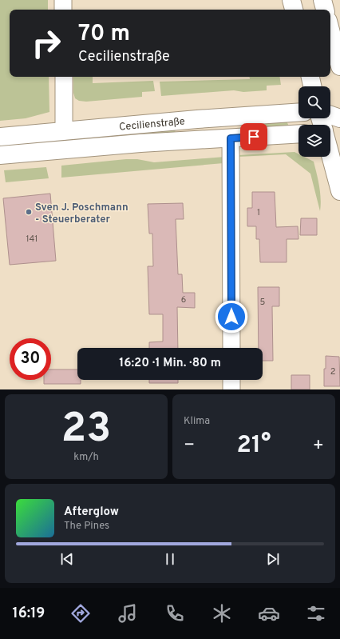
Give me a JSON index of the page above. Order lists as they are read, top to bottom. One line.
{"streets":{"street":["Cecilienstraße"]},"places":["Sven J. Poschmann - Steuerberater"],"house_numbers":["1","141","6","5","2"],"page":{"turn":["70 m","Cecilienstraße"],"limit":"30","trip":"16:20 · 1 Min. · 80 m","tile":[["23","km/h"],"Klima"],"heat":["−","21°","+"],"song":["Afterglow","The Pines"],"tabs":"16:19"}}
